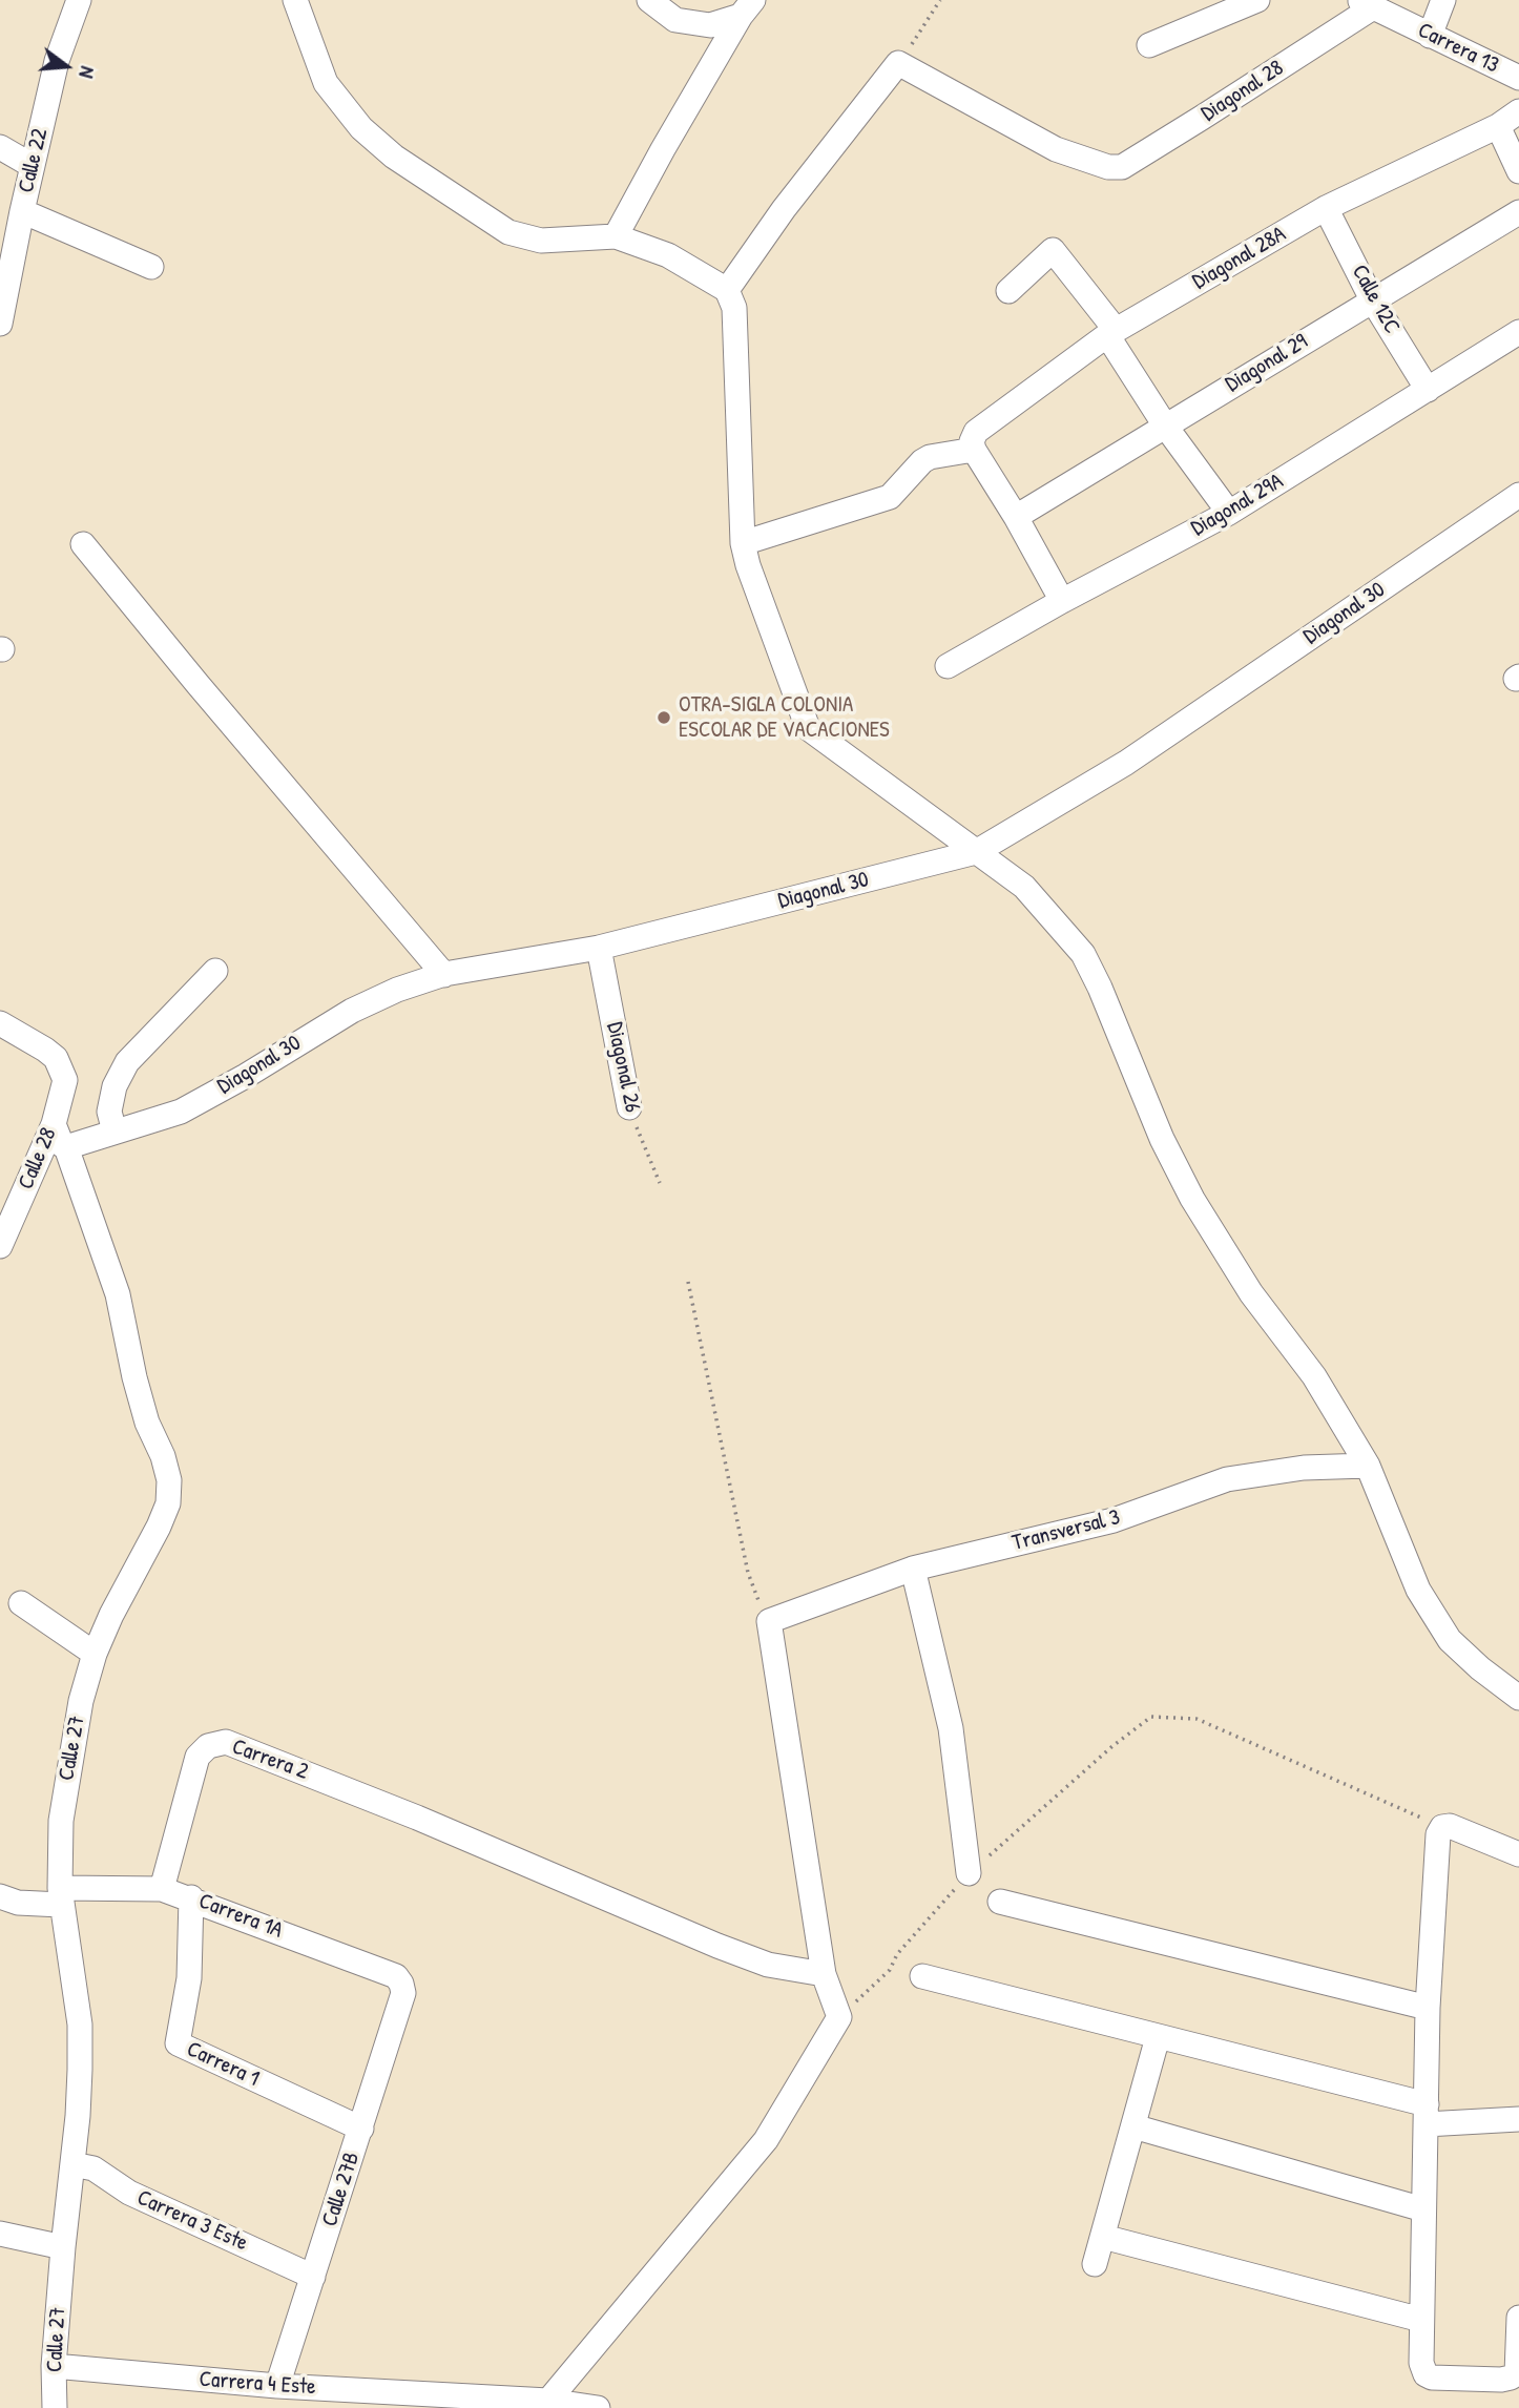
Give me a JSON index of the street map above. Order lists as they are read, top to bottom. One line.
{"streets":{"street":["Carrera 13","Diagonal 28","Calle 22","Diagonal 28A","Calle 12C","Diagonal 29","Diagonal 29A","Diagonal 30","Diagonal 26","Calle 28","Transversal 3","Calle 27","Carrera 2","Carrera 1A","Carrera 1","Calle 27B","Carrera 3 Este","Carrera 4 Este"]},"crossings":[["Carrera 13","Diagonal 28"],["Diagonal 28A","Calle 12C"],["Calle 12C","Diagonal 29"],["Calle 12C","Diagonal 29A"],["Diagonal 30","Diagonal 26"],["Diagonal 30","Calle 27"],["Calle 28","Calle 27"],["Calle 27","Carrera 1A"],["Calle 27","Carrera 3 Este"],["Calle 27","Carrera 4 Este"],["Carrera 2","Carrera 1A"],["Carrera 1A","Carrera 1"],["Carrera 1A","Calle 27B"],["Carrera 1","Calle 27B"],["Calle 27B","Carrera 3 Este"],["Calle 27B","Carrera 4 Este"]],"places":["OTRA-SIGLA COLONIA ESCOLAR DE VACACIONES"],"north":"right"}
